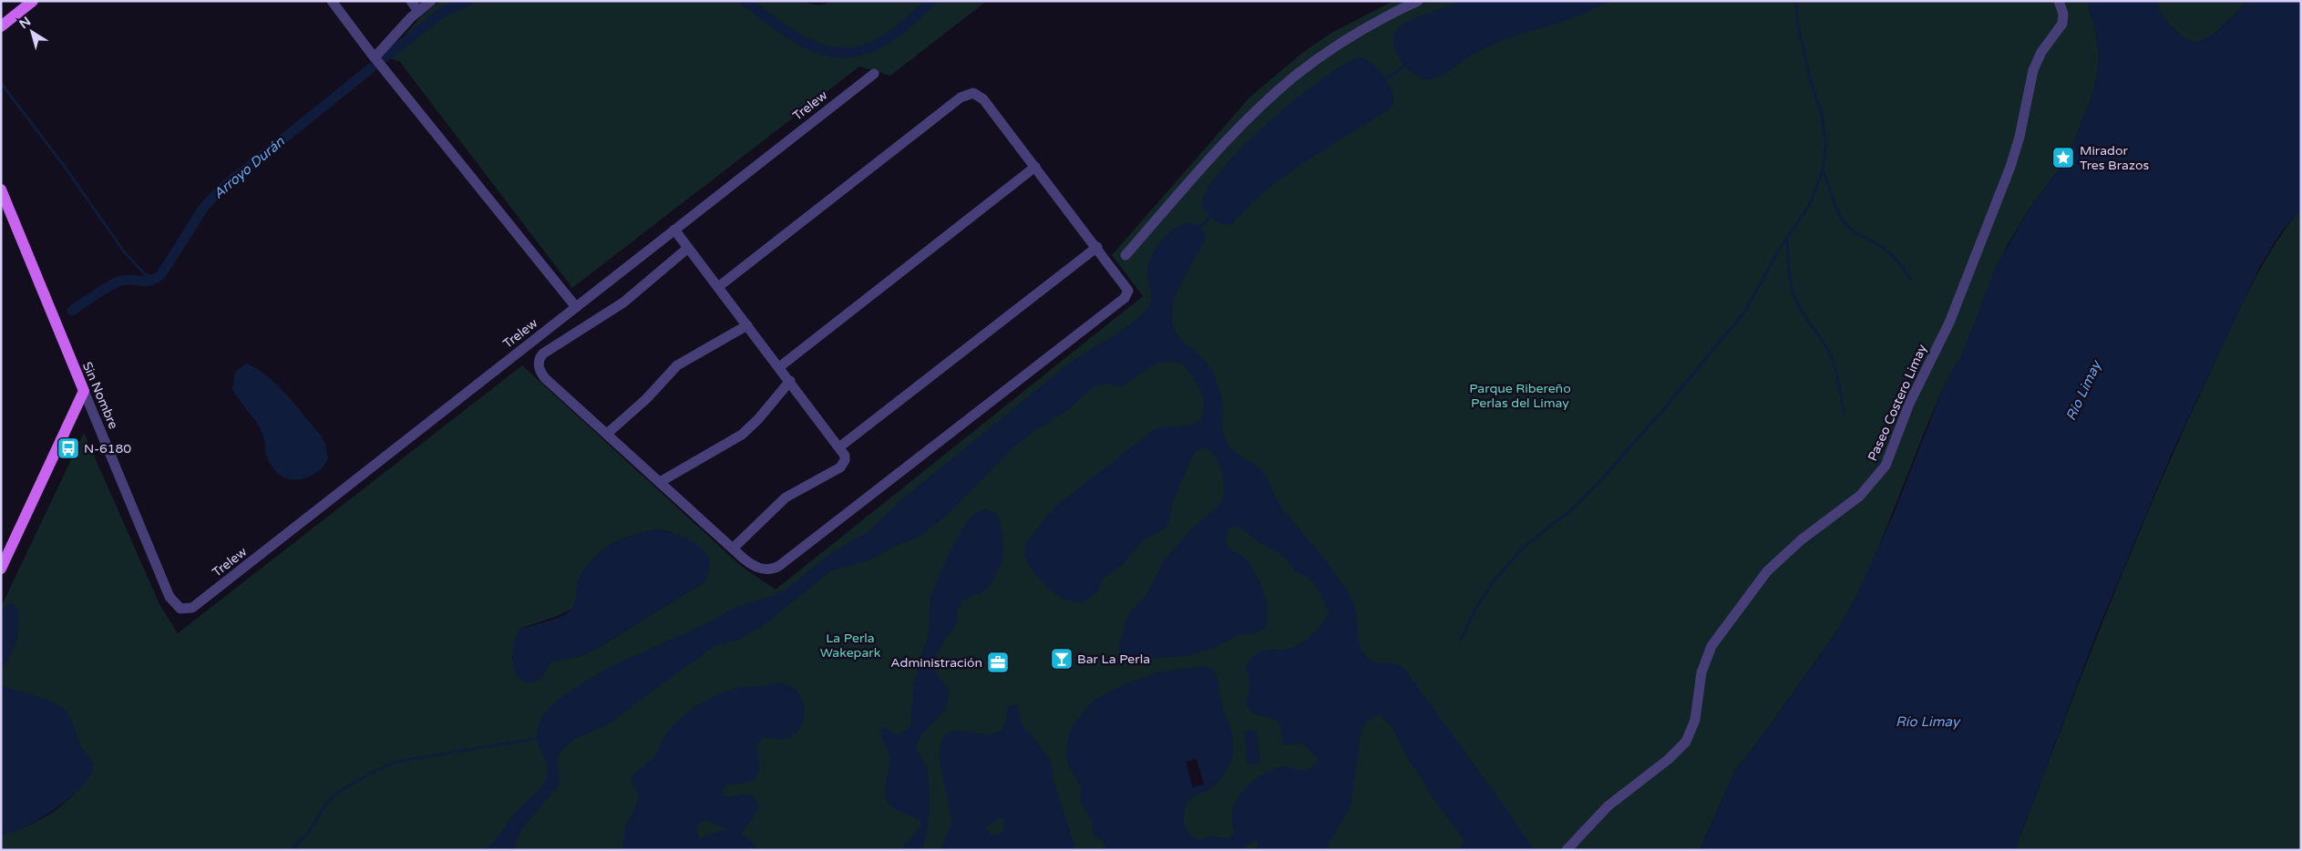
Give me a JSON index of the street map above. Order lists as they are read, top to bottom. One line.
{"streets":{"main road":["Sin Nombre"],"street":["Trelew","Paseo Costero Limay"]},"crossings":[["Trelew","Sin Nombre"]],"water":["Arroyo Durán","Río Limay"],"parks":["Parque Ribereño Perlas del Limay","La Perla Wakepark"],"places":{"place":["Mirador Tres Brazos"],"bus stop":["N-6180"],"bar":["Bar La Perla"],"office":["Administración"]},"north":"top left"}
